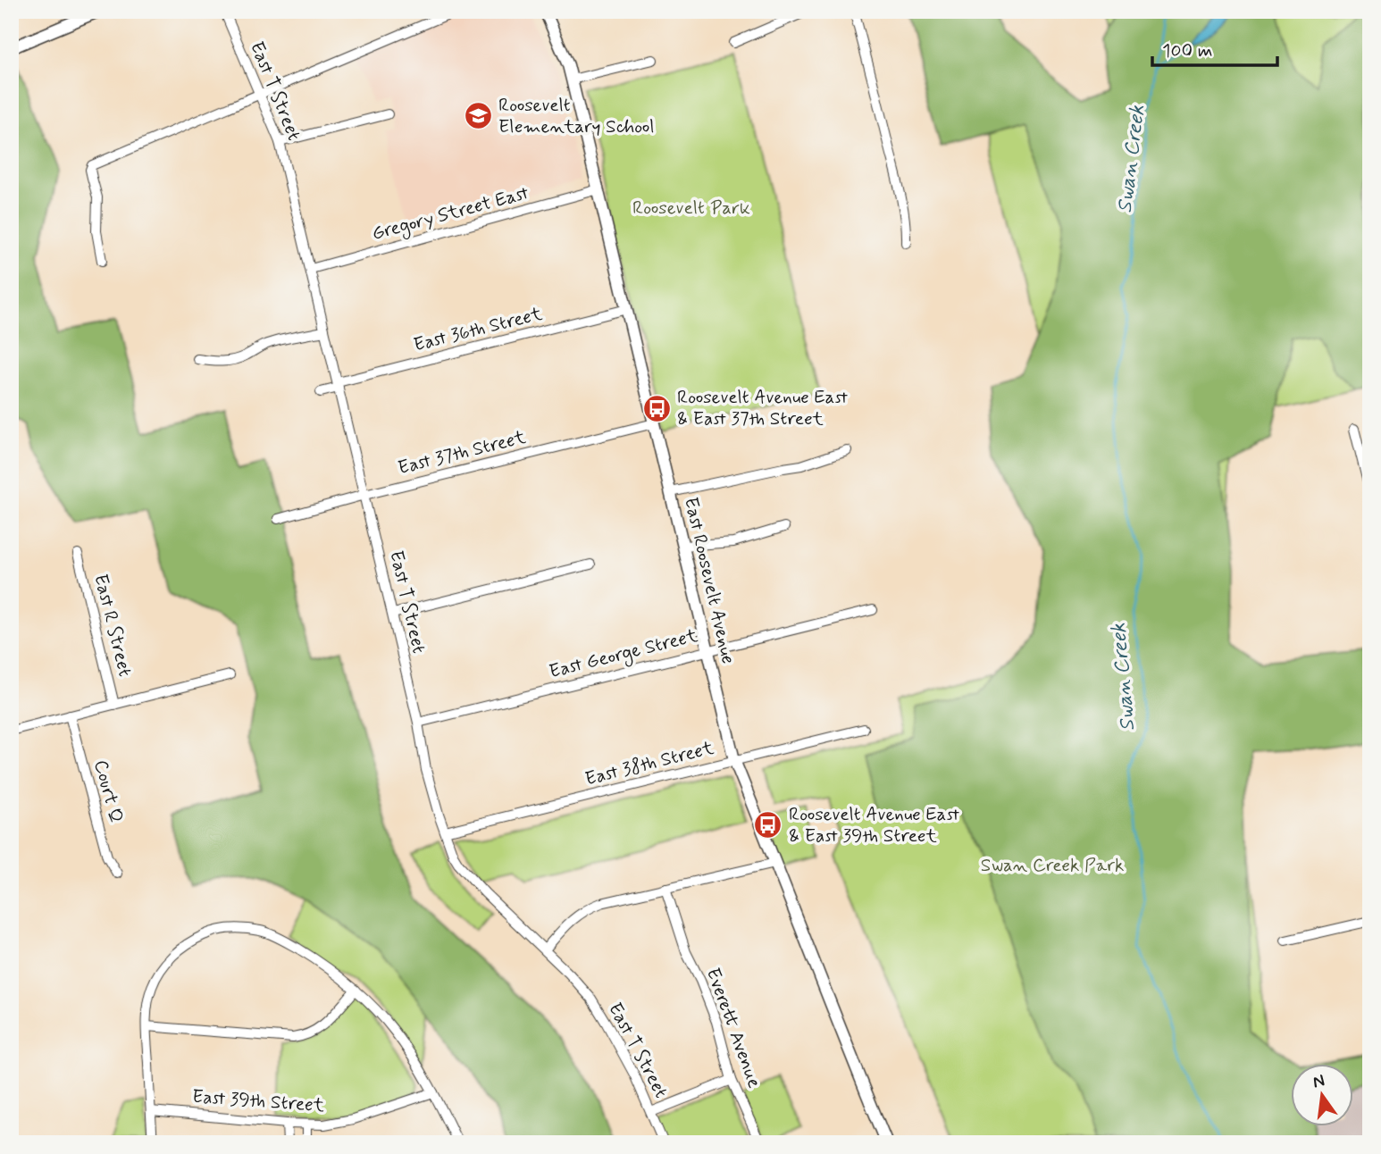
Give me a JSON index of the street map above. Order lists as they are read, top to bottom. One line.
{"streets":{"street":["East T Street","Gregory Street East","East 36th Street","East 37th Street","East Roosevelt Avenue","East R Street","East George Street","East 38th Street","Court Q","Everett Avenue","East 39th Street"]},"crossings":[["East T Street","Gregory Street East"],["East T Street","East 36th Street"],["East T Street","East 37th Street"],["East T Street","East George Street"],["East T Street","East 38th Street"],["Gregory Street East","East Roosevelt Avenue"],["East 36th Street","East Roosevelt Avenue"],["East 37th Street","East Roosevelt Avenue"],["East Roosevelt Avenue","East George Street"],["East Roosevelt Avenue","East 38th Street"]],"water":["Swan Creek"],"parks":["Roosevelt Park","Swan Creek Park"],"places":{"school or university":["Roosevelt Elementary School"],"bus stop":["Roosevelt Avenue East & East 37th Street","Roosevelt Avenue East & East 39th Street"]},"scale_bar":"100 m","north":"top"}
